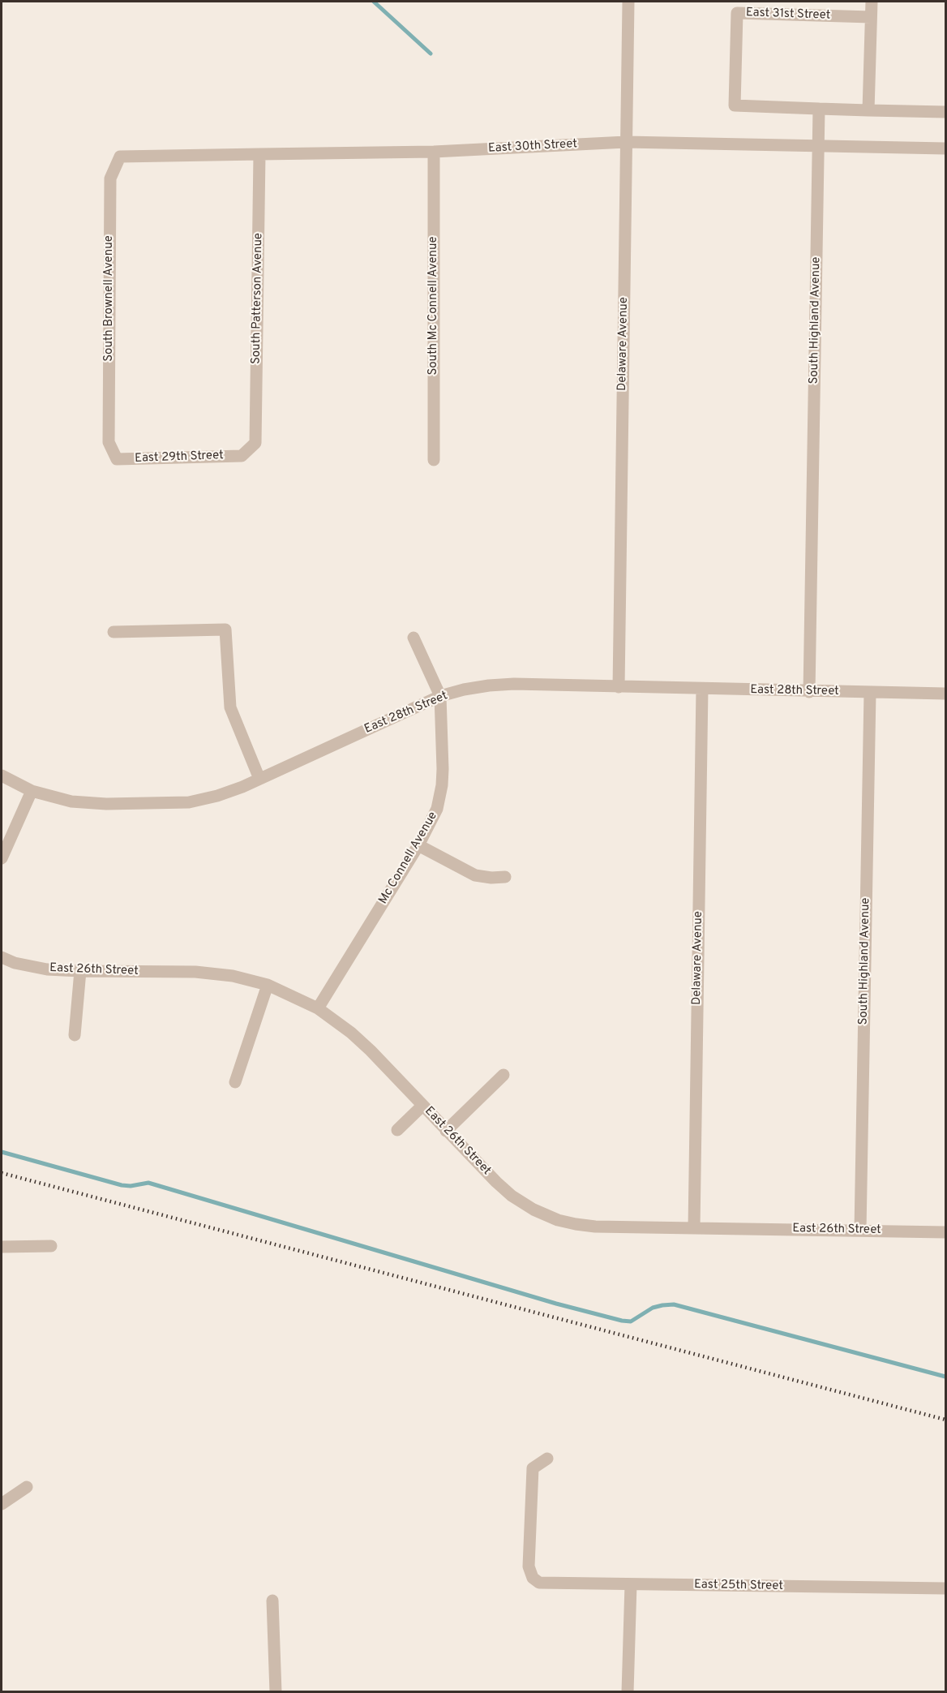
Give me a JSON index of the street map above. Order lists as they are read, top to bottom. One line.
{"streets":{"street":["East 31st Street","East 30th Street","South Brownell Avenue","South Patterson Avenue","South Mc Connell Avenue","South Highland Avenue","Delaware Avenue","East 29th Street","East 28th Street","Mc Connell Avenue","East 26th Street","East 25th Street"]},"crossings":[["East 31st Street","South Highland Avenue"],["East 30th Street","South Brownell Avenue"],["East 30th Street","South Patterson Avenue"],["East 30th Street","South Mc Connell Avenue"],["East 30th Street","South Highland Avenue"],["East 30th Street","Delaware Avenue"],["South Brownell Avenue","East 29th Street"],["South Patterson Avenue","East 29th Street"],["South Highland Avenue","East 28th Street"],["South Highland Avenue","East 26th Street"],["Delaware Avenue","East 28th Street"],["Delaware Avenue","East 26th Street"],["East 28th Street","Mc Connell Avenue"],["Mc Connell Avenue","East 26th Street"]]}
